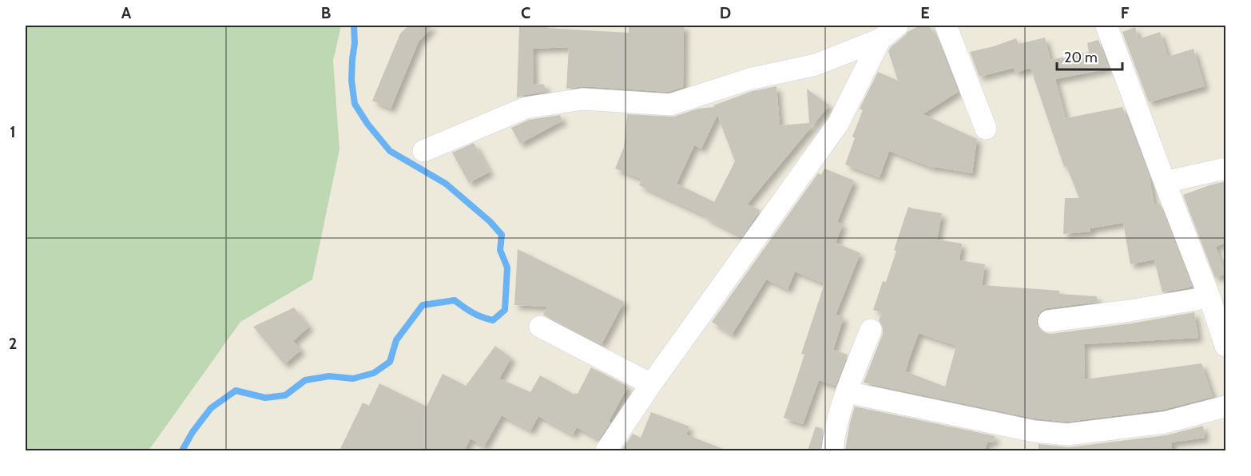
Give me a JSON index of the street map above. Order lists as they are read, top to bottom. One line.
{"scale_bar":"20 m","grid":{"columns":["A","B","C","D","E","F"],"rows":["1","2"]}}
